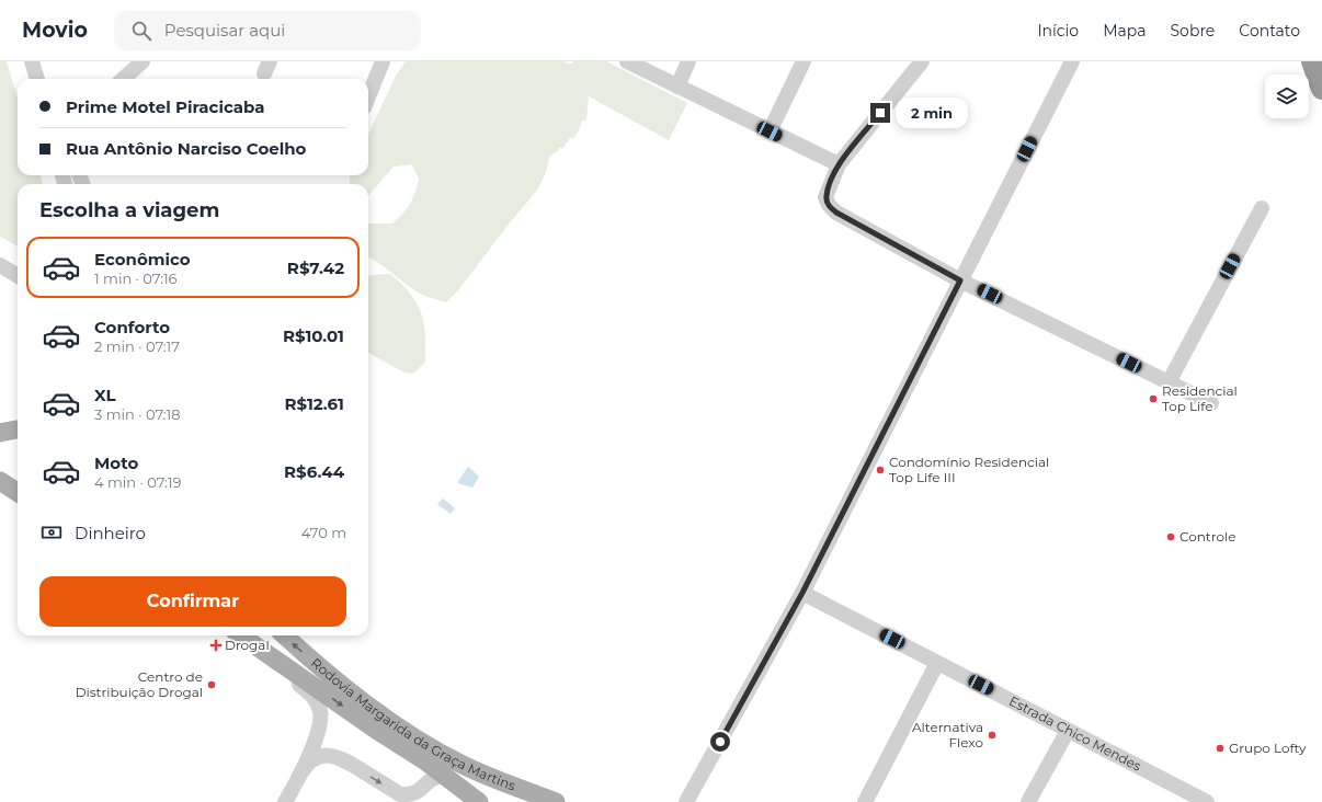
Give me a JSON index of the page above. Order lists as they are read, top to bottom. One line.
{"streets":{"main road":["Rodovia Margarida da Graça Martins"],"street":["Estrada Chico Mendes"]},"places":{"other":["Residencial Top Life","Condomínio Residencial Top Life III","Controle","Centro de Distribuição Drogal","Alternativa Flexo","Grupo Lofty"],"health":["Drogal"]},"page":{"header":"Movio","search":"Pesquisar aqui","nav":["Início","Mapa","Sobre","Contato"],"banner":["Prime Motel Piracicaba","Rua Antônio Narciso Coelho"],"bubble":"2 min","heading":"Escolha a viagem","list":[{"name":"Econômico","note":"1 min · 07:16","value":"R$7.42"},{"name":"Conforto","note":"2 min · 07:17","value":"R$10.01"},{"name":"XL","note":"3 min · 07:18","value":"R$12.61"},{"name":"Moto","note":"4 min · 07:19","value":"R$6.44"}],"pay":["Dinheiro","470 m"],"buttons":"Confirmar"}}
